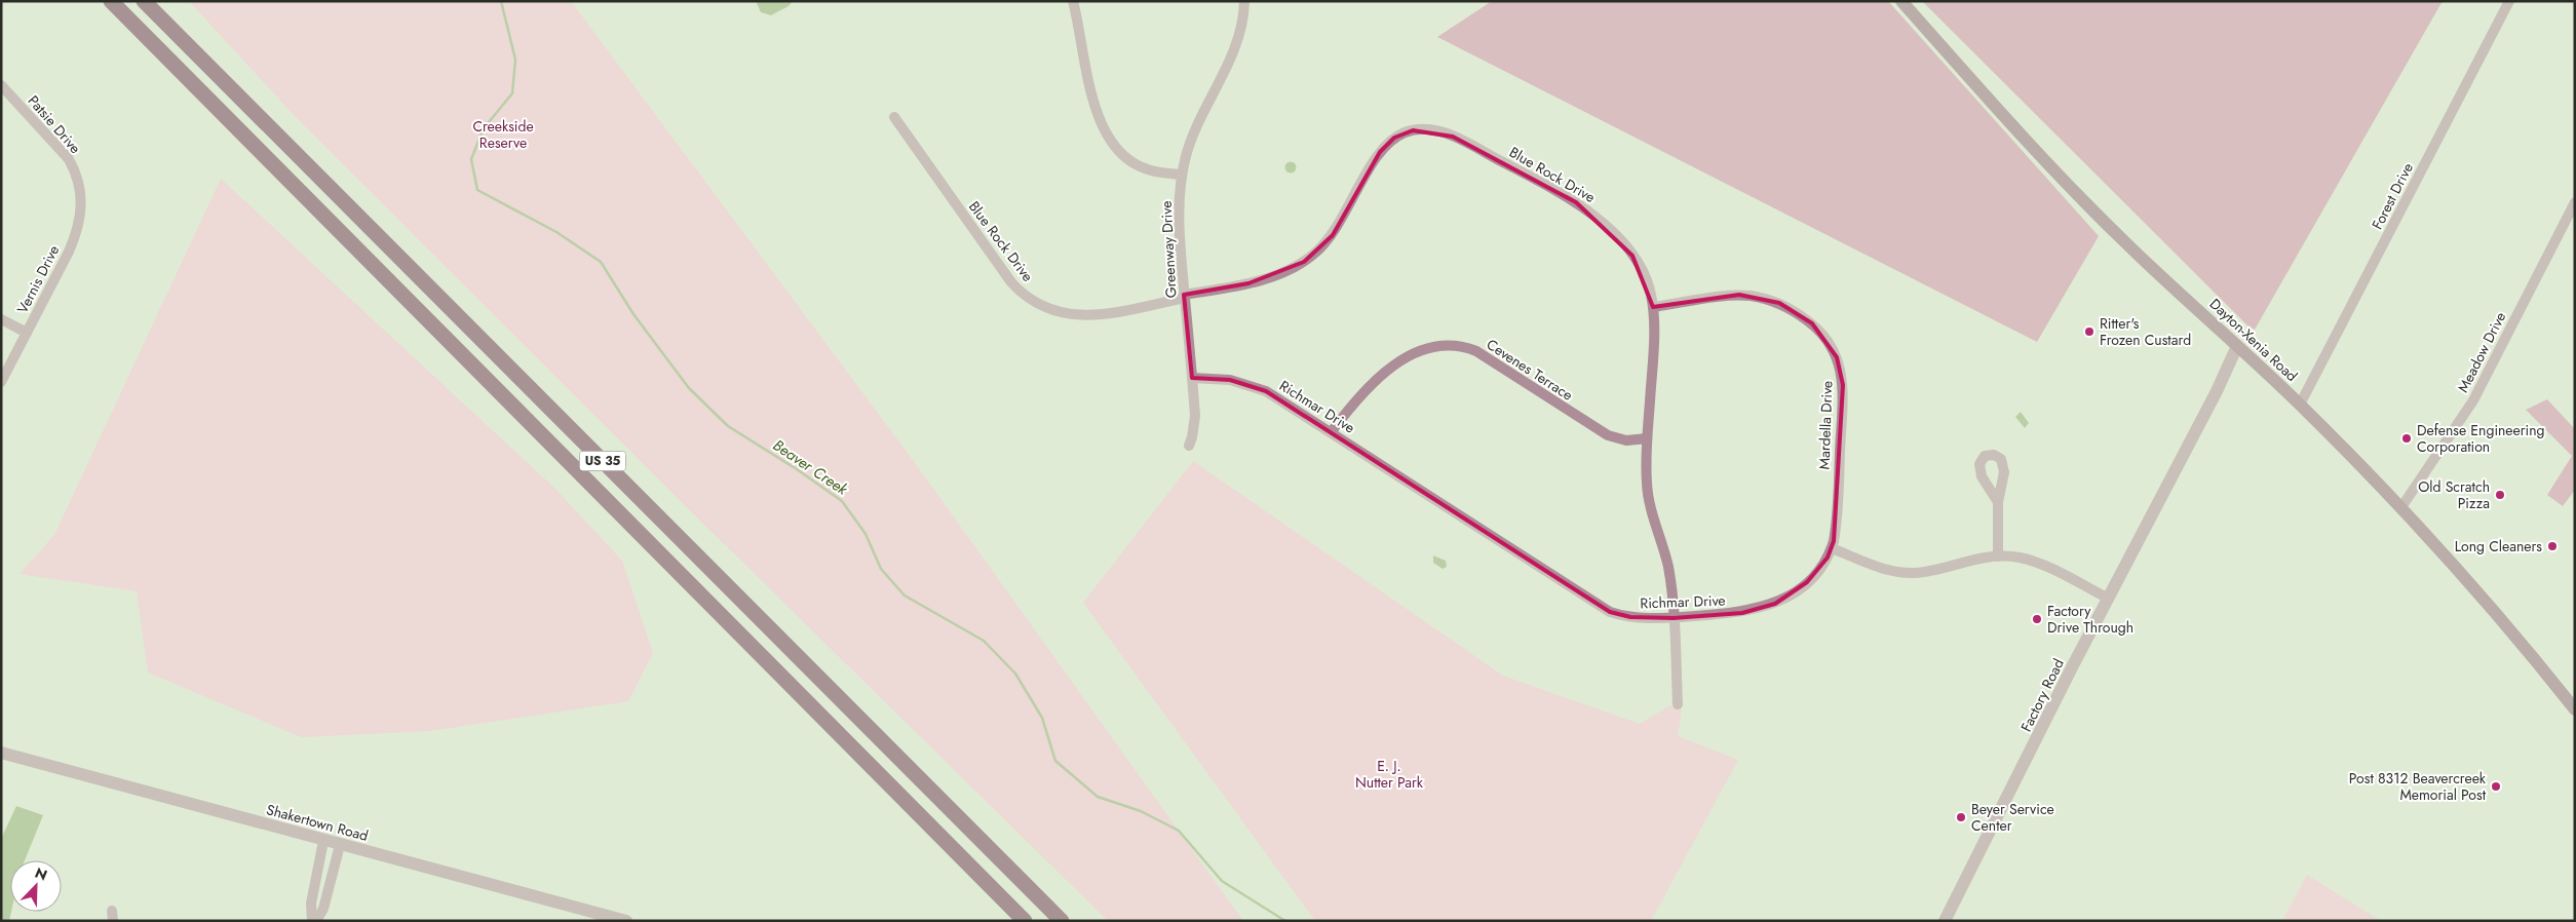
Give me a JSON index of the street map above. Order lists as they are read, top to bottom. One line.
{"streets":{"highway":["US 35"],"main road":["Dayton-Xenia Road"],"street":["Patsie Drive","Blue Rock Drive","Forest Drive","Greenway Drive","Vernis Drive","Meadow Drive","Cevenes Terrace","Richmar Drive","Mardella Drive","Factory Road","Shakertown Road"]},"crossings":[["Patsie Drive","Vernis Drive"],["Blue Rock Drive","Greenway Drive"],["Blue Rock Drive","Cevenes Terrace"],["Blue Rock Drive","Richmar Drive"],["Blue Rock Drive","Mardella Drive"],["Forest Drive","Dayton-Xenia Road"],["Greenway Drive","Richmar Drive"],["Dayton-Xenia Road","Meadow Drive"],["Dayton-Xenia Road","Factory Road"],["Cevenes Terrace","Richmar Drive"],["Richmar Drive","Mardella Drive"]],"water":["Beaver Creek"],"parks":["Creekside Reserve","E. J. Nutter Park"],"places":["Ritter's Frozen Custard","Defense Engineering Corporation","Old Scratch Pizza","Long Cleaners","Factory Drive Through","Post 8312 Beavercreek Memorial Post","Beyer Service Center"],"north":"top right"}
